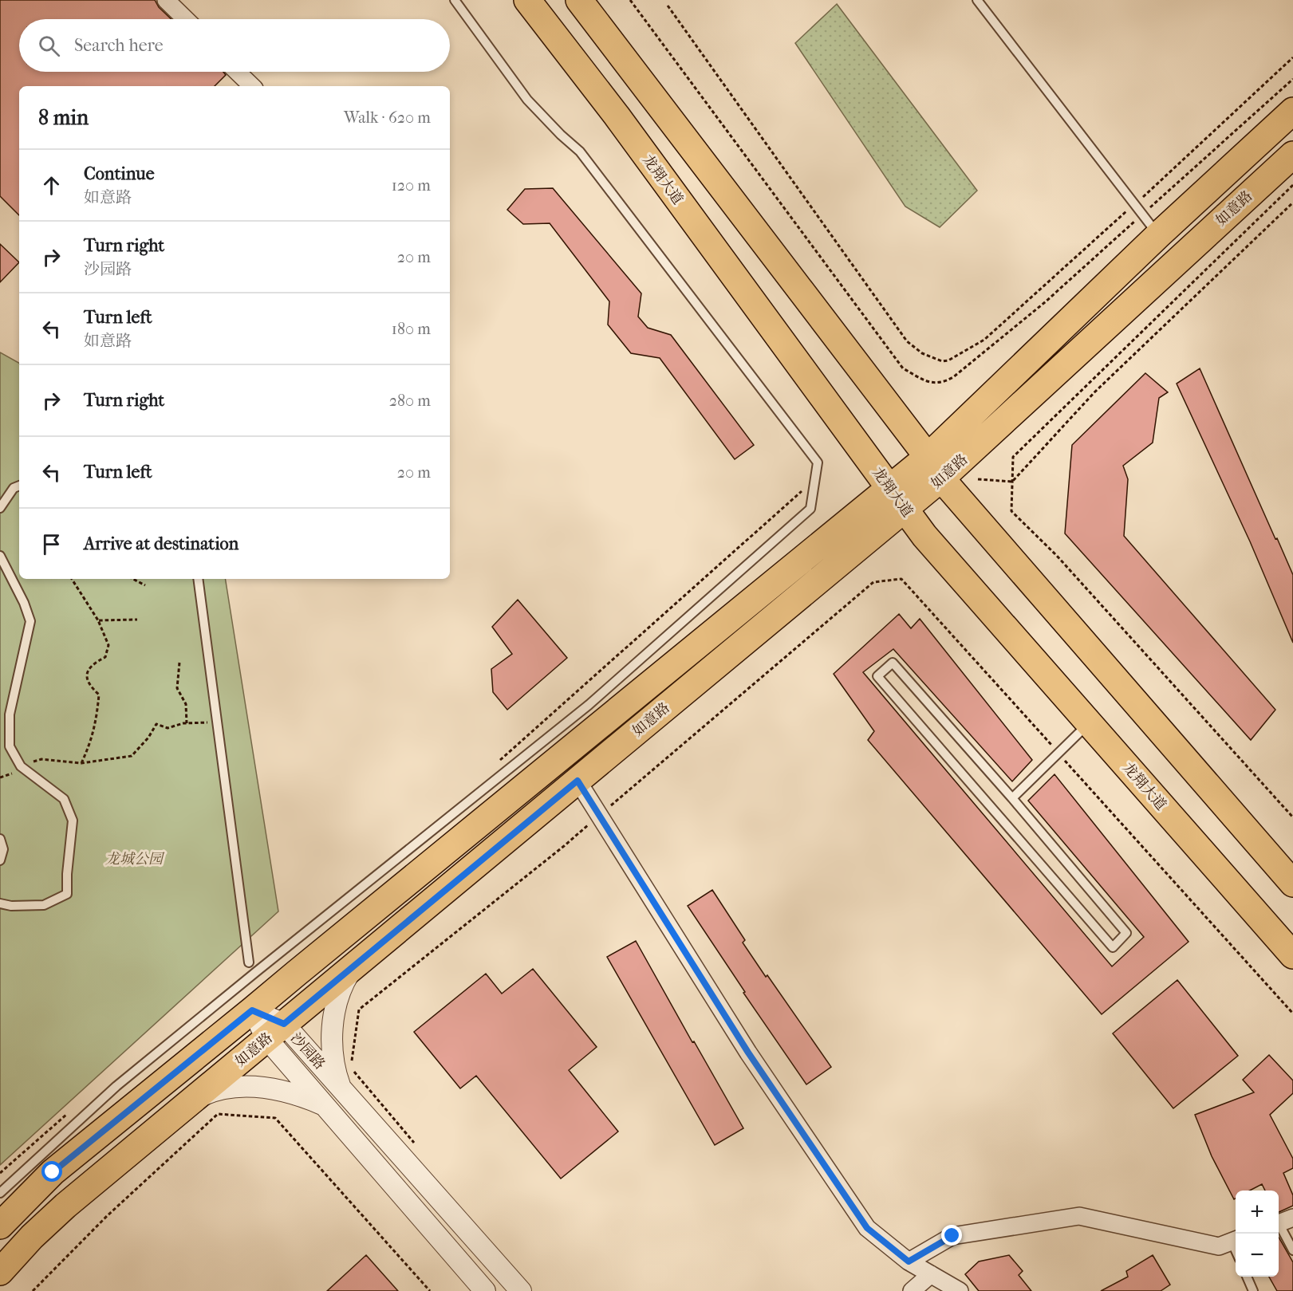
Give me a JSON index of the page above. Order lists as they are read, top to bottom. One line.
{"streets":{"main road":["龙翔大道","如意路"],"street":["沙园路"]},"crossings":[["龙翔大道","如意路"],["如意路","沙园路"]],"parks":["龙城公园"],"page":{"search":"Search here","heading":["8 min","Walk · 620 m"],"list":[["Continue","如意路","120 m"],["Turn right","沙园路","20 m"],["Turn left","如意路","180 m"],["Turn right","280 m"],["Turn left","20 m"],"Arrive at destination"],"map_buttons":["+","−"]}}
